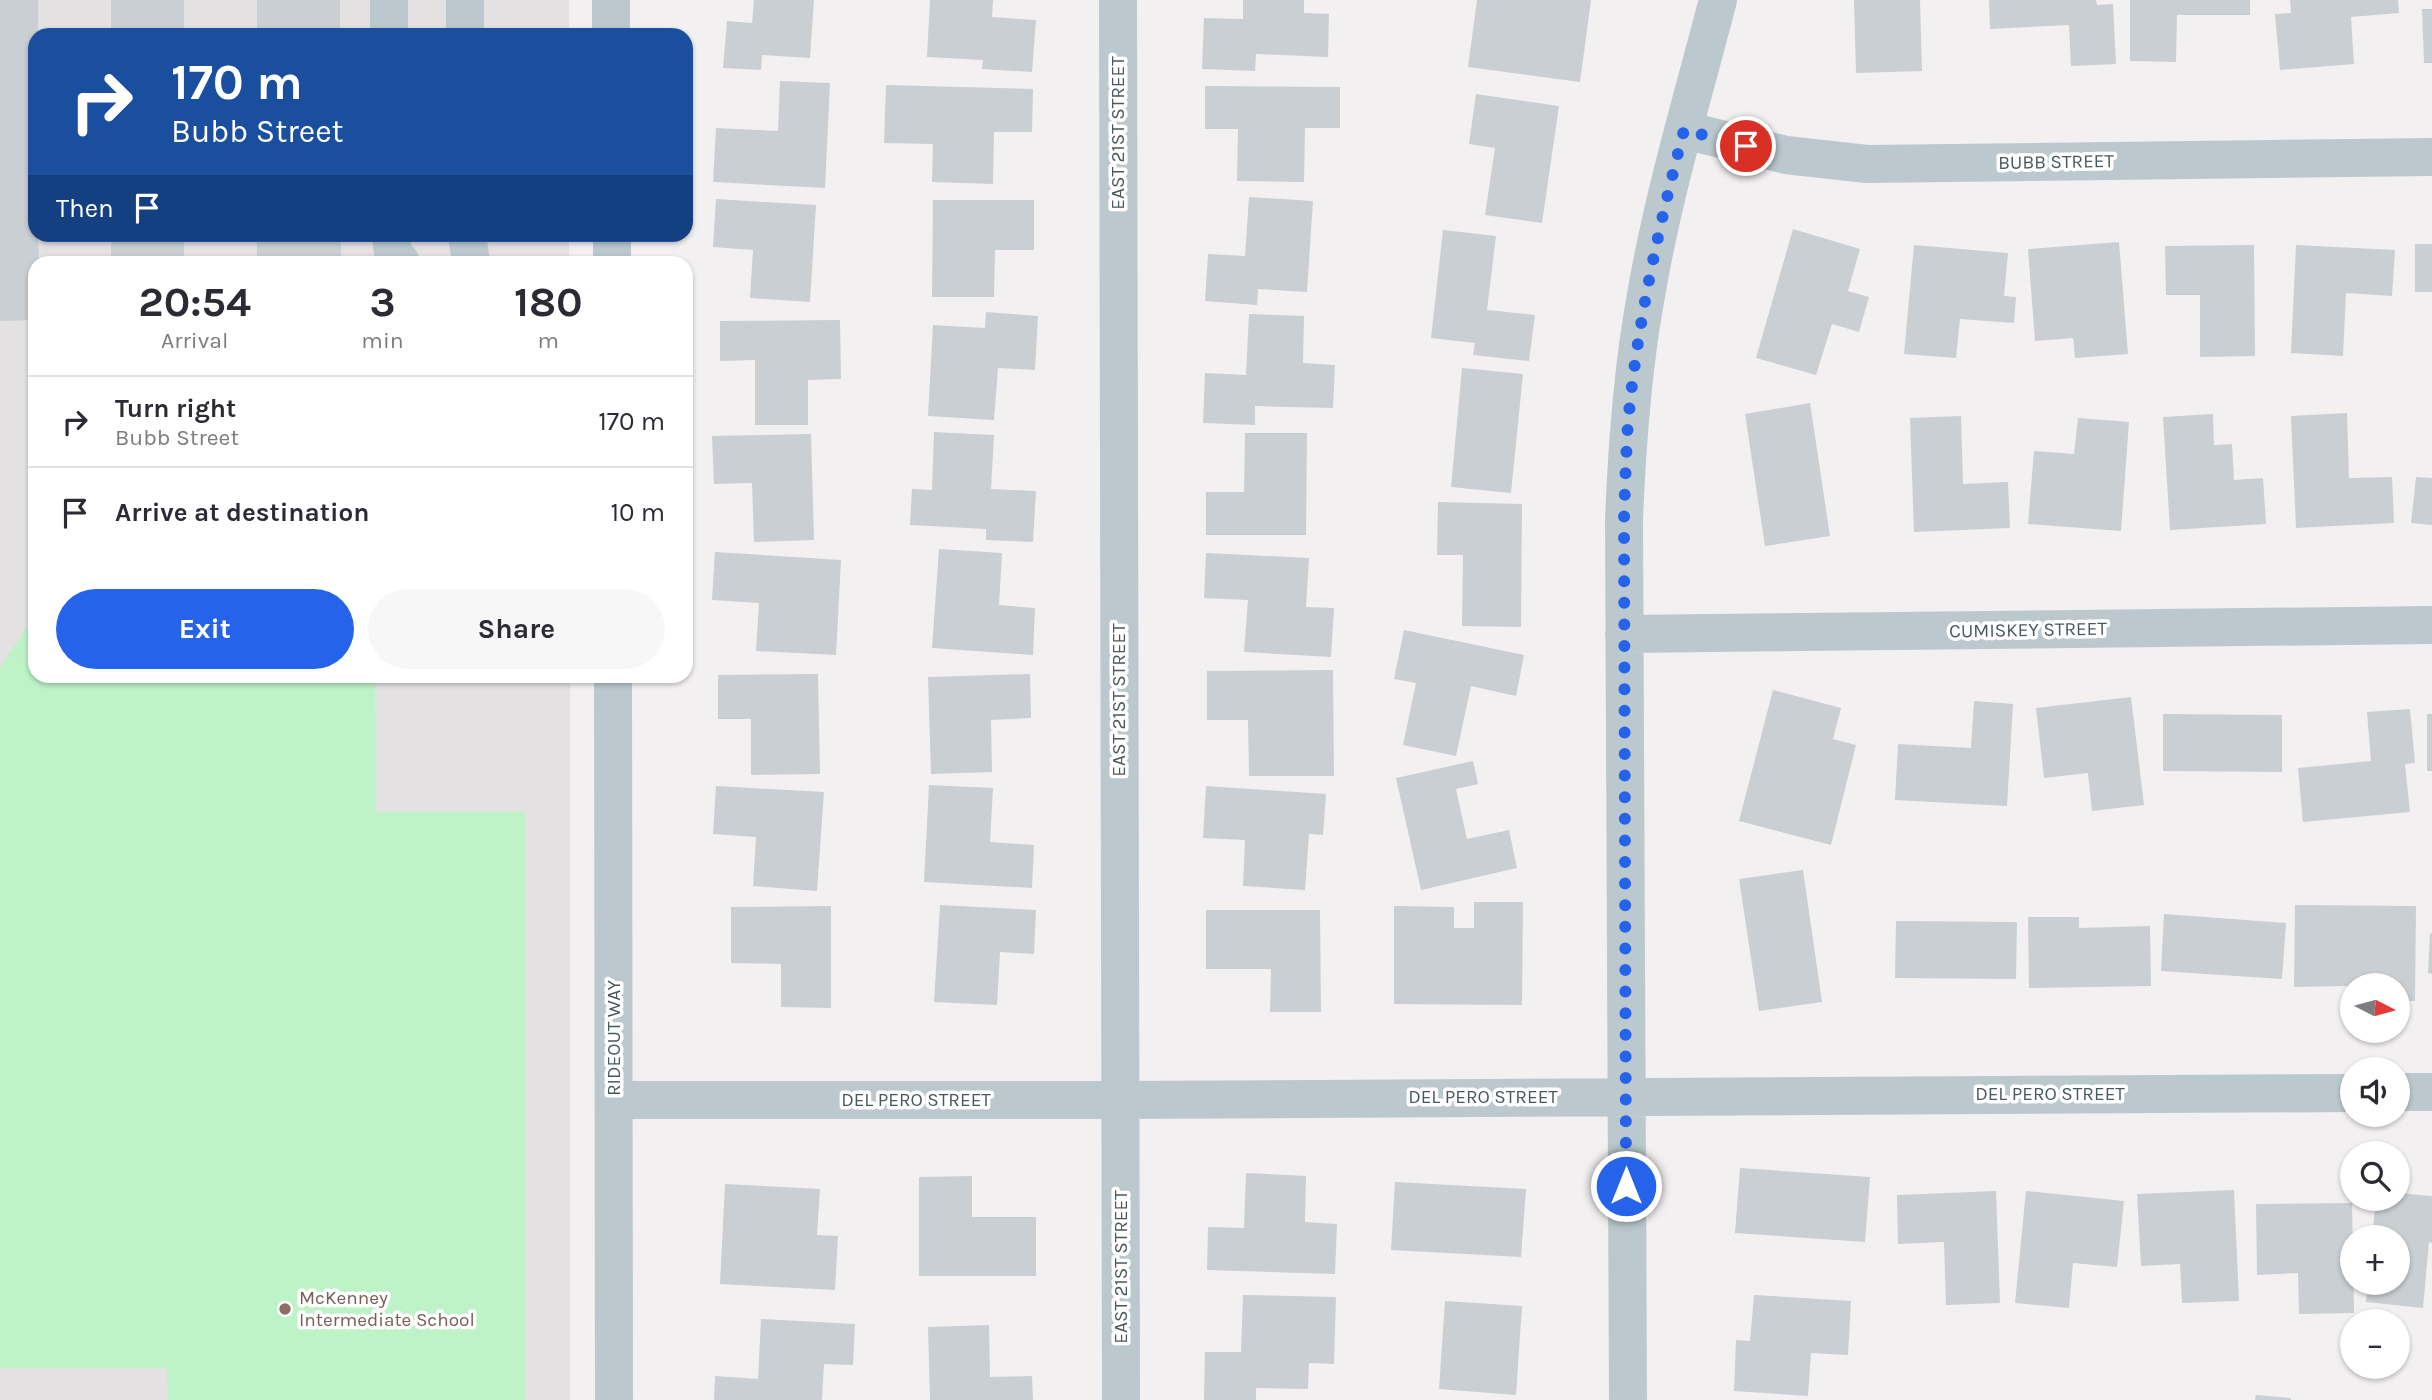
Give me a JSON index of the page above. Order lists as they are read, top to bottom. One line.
{"streets":{"street":["EAST 21ST STREET","BUBB STREET","CUMISKEY STREET","RIDEOUT WAY","DEL PERO STREET"]},"crossings":[["EAST 21ST STREET","DEL PERO STREET"],["RIDEOUT WAY","DEL PERO STREET"]],"places":["McKenney Intermediate School"],"north":"right","page":{"turn":["170 m","Bubb Street"],"then":"Then","eta":["20:54","Arrival","3","min","180","m"],"list":[{"name":"Turn right","note":"Bubb Street","value":"170 m"},{"name":"Arrive at destination","value":"10 m"}],"buttons":["Exit","Share"],"map_buttons":["+","−"]}}
